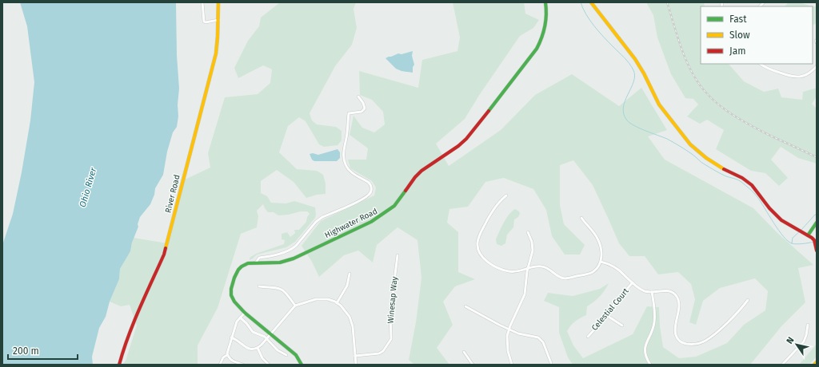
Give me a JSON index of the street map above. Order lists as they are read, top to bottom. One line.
{"streets":{"street":["River Road","Highwater Road","Winesap Way","Celestial Court"]},"water":["Ohio River"],"legend":["Fast","Slow","Jam"],"scale_bar":"200 m","north":"top left"}
